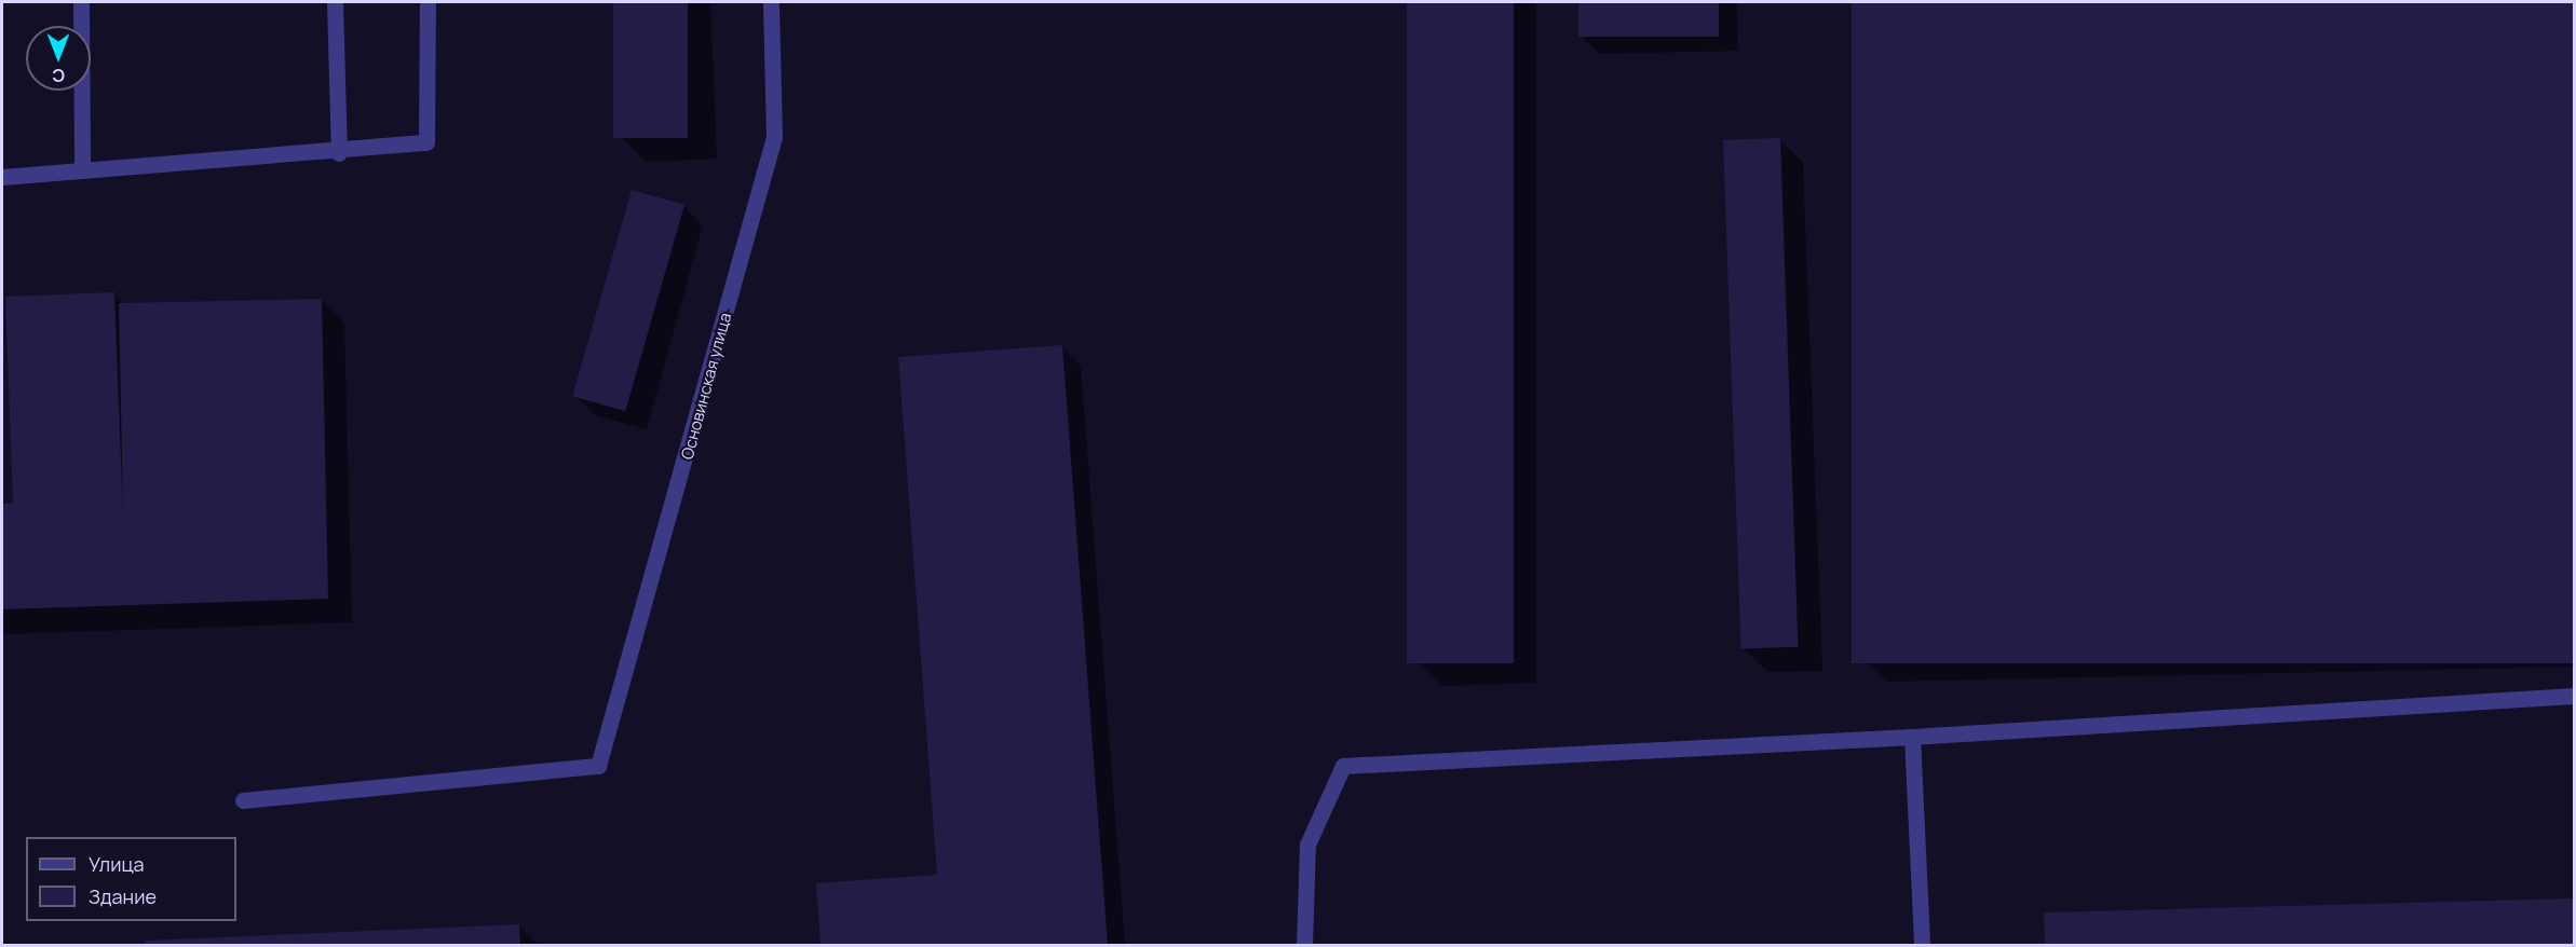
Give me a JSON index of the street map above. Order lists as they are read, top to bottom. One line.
{"streets":{"street":["Основинская улица"]},"legend":["Улица","Здание"],"north":"bottom"}
